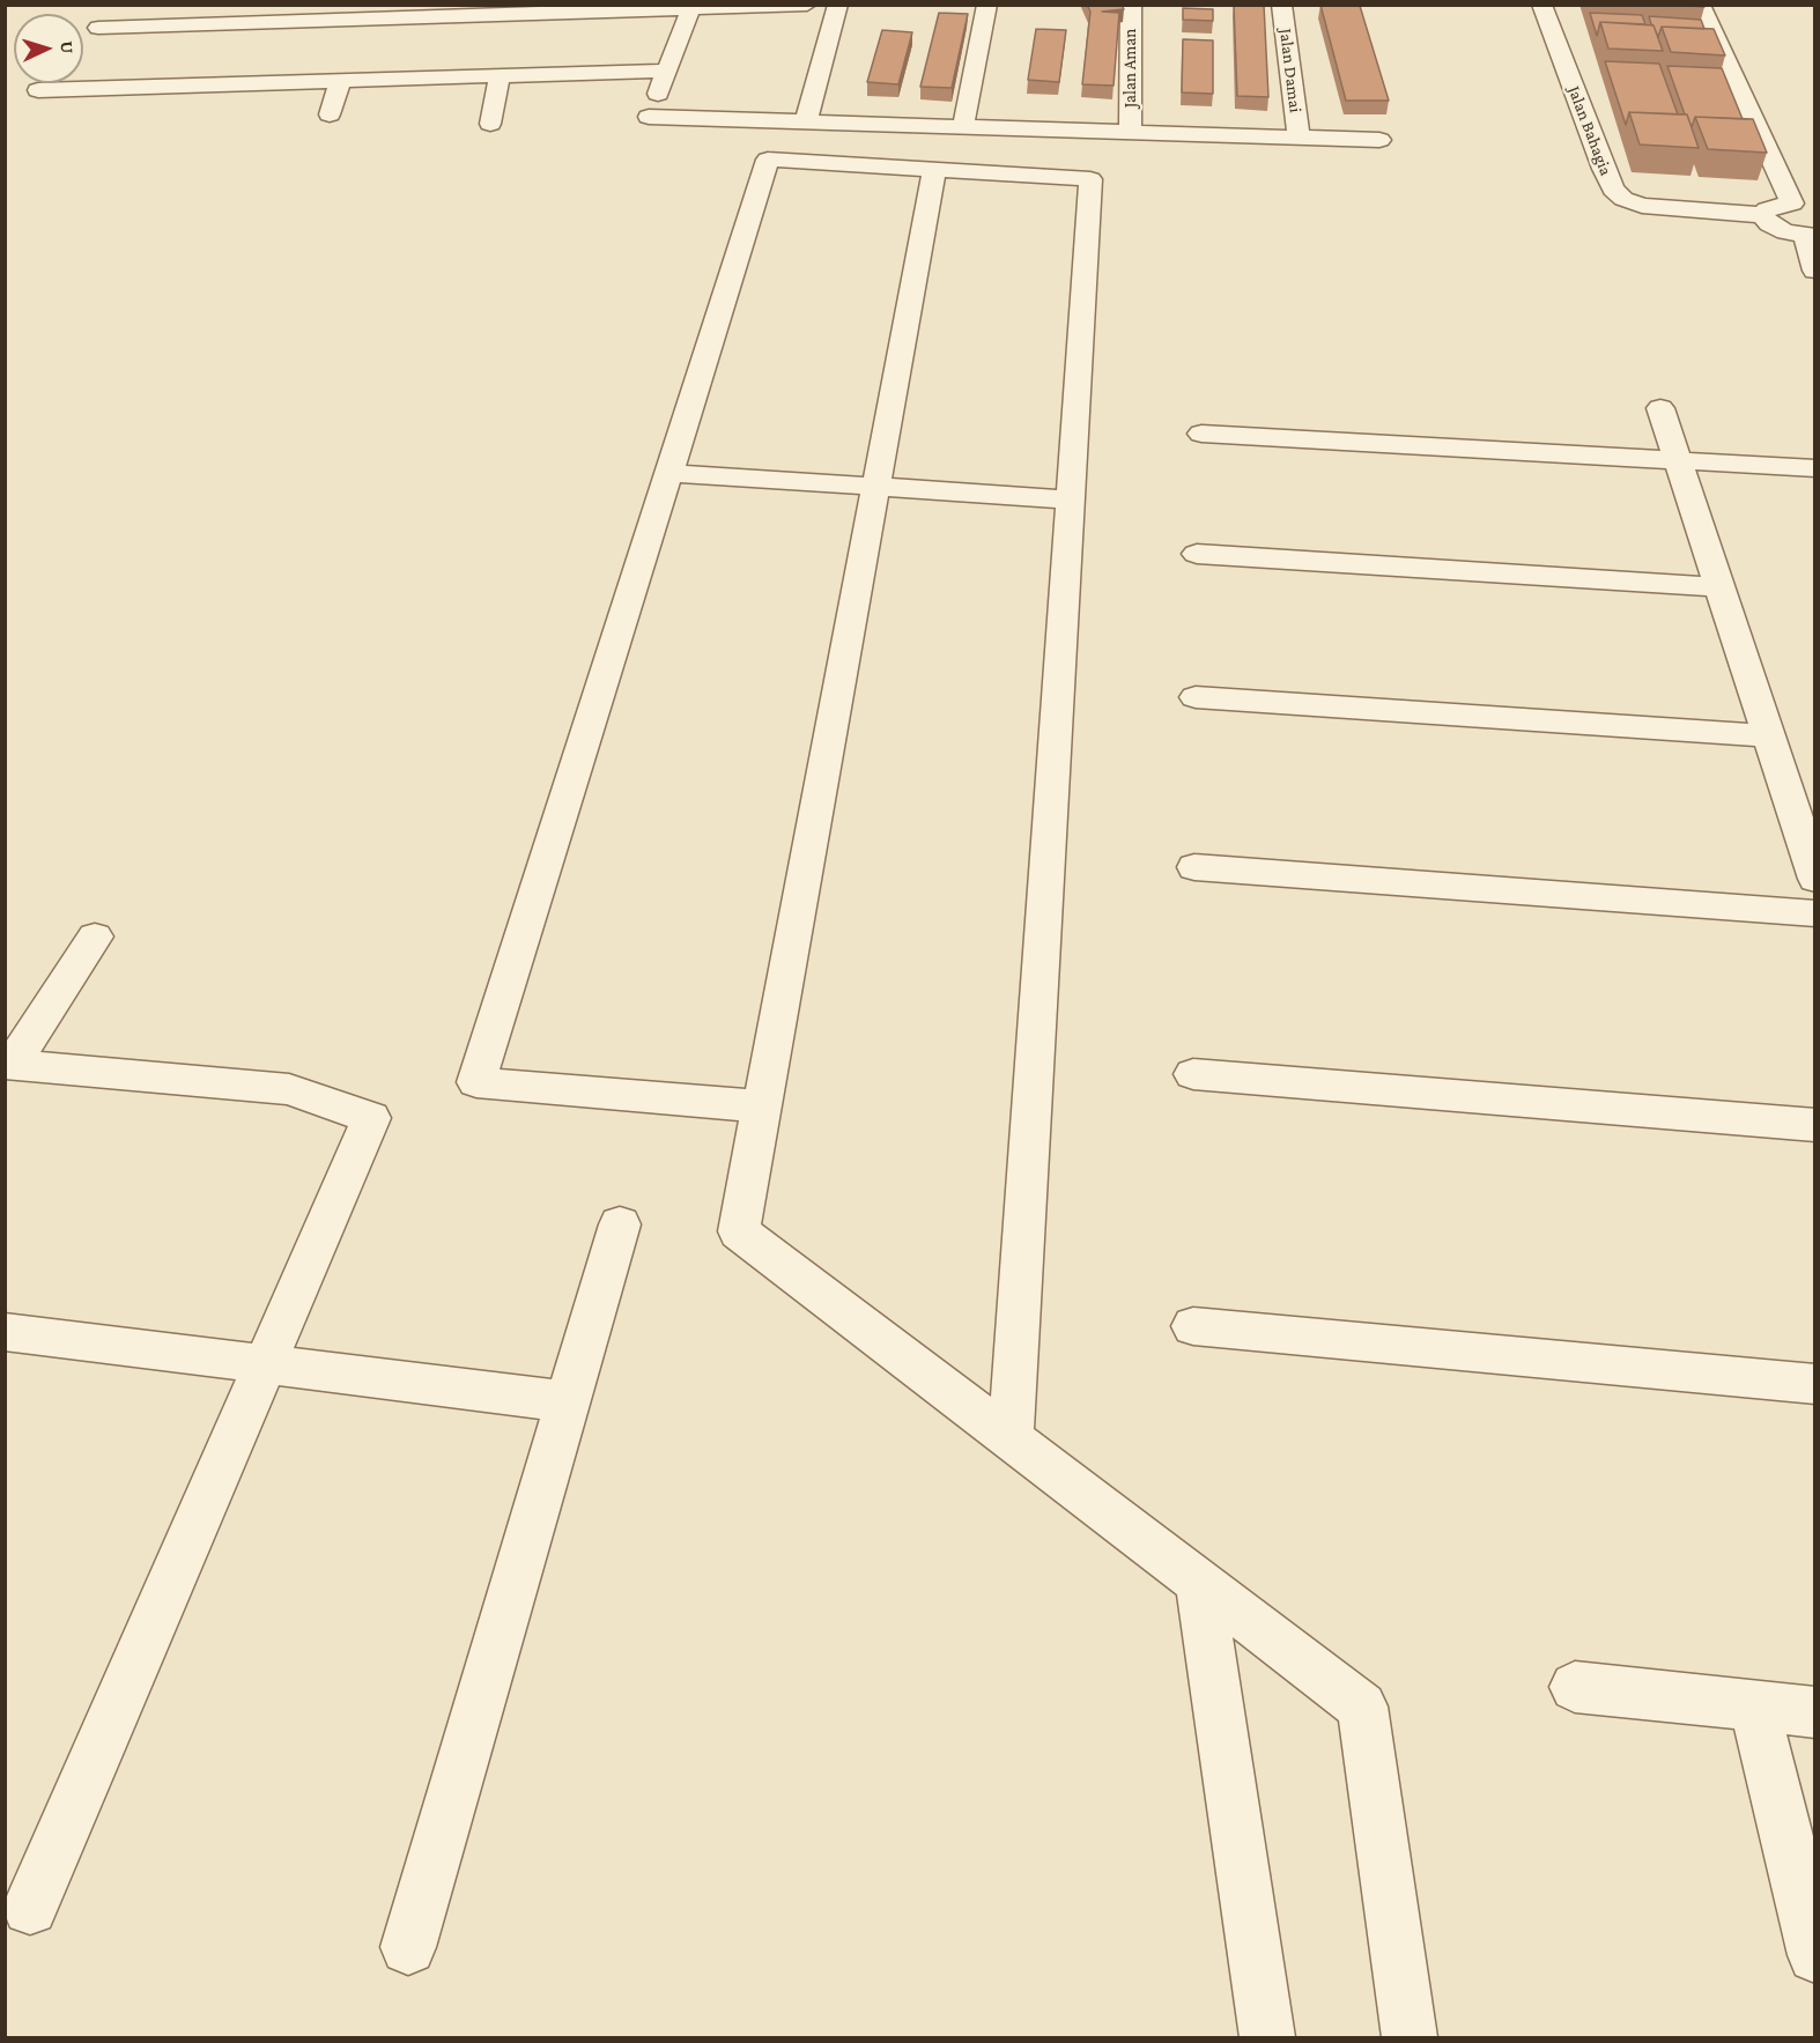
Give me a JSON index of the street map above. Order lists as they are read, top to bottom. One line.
{"streets":{"street":["Jalan Aman","Jalan Damai","Jalan Bahagia"]},"north":"right"}
